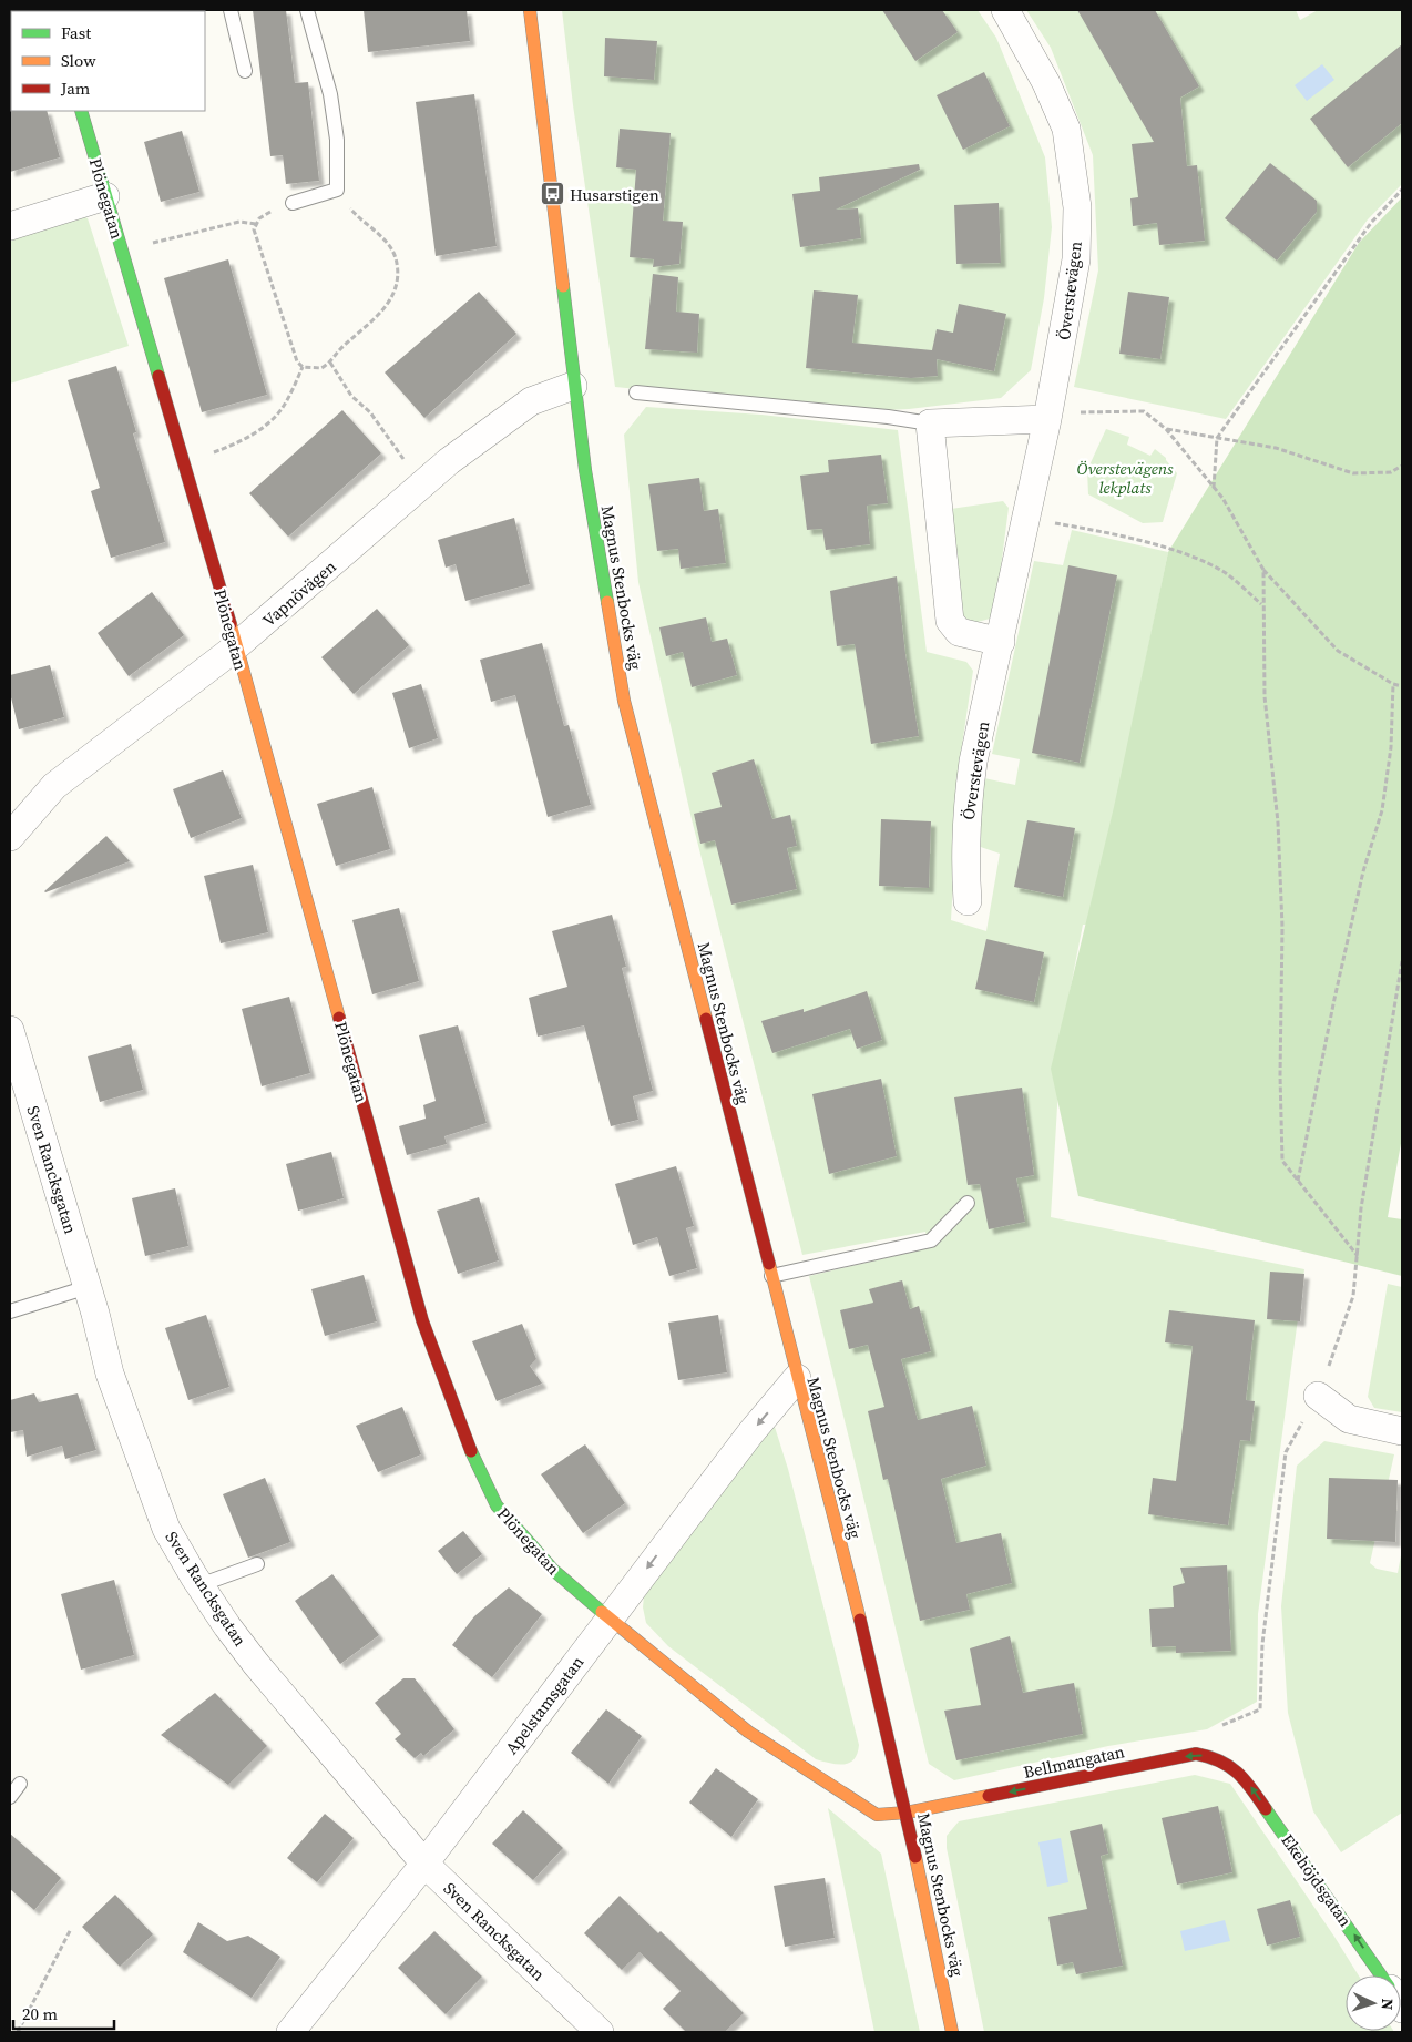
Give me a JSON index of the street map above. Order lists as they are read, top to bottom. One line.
{"streets":{"street":["Plönegatan","Överstevägen","Magnus Stenbocks väg","Vapnövägen","Sven Rancksgatan","Apelstamsgatan","Bellmangatan","Ekehöjdsgatan"]},"crossings":[["Plönegatan","Magnus Stenbocks väg"],["Plönegatan","Vapnövägen"],["Plönegatan","Apelstamsgatan"],["Plönegatan","Bellmangatan"],["Magnus Stenbocks väg","Vapnövägen"],["Magnus Stenbocks väg","Apelstamsgatan"],["Magnus Stenbocks väg","Bellmangatan"],["Sven Rancksgatan","Apelstamsgatan"],["Bellmangatan","Ekehöjdsgatan"]],"one_way":["Apelstamsgatan","Bellmangatan","Ekehöjdsgatan"],"parks":["Överstevägens lekplats"],"places":{"bus stop":["Husarstigen"]},"legend":["Fast","Slow","Jam"],"scale_bar":"20 m","north":"right"}
